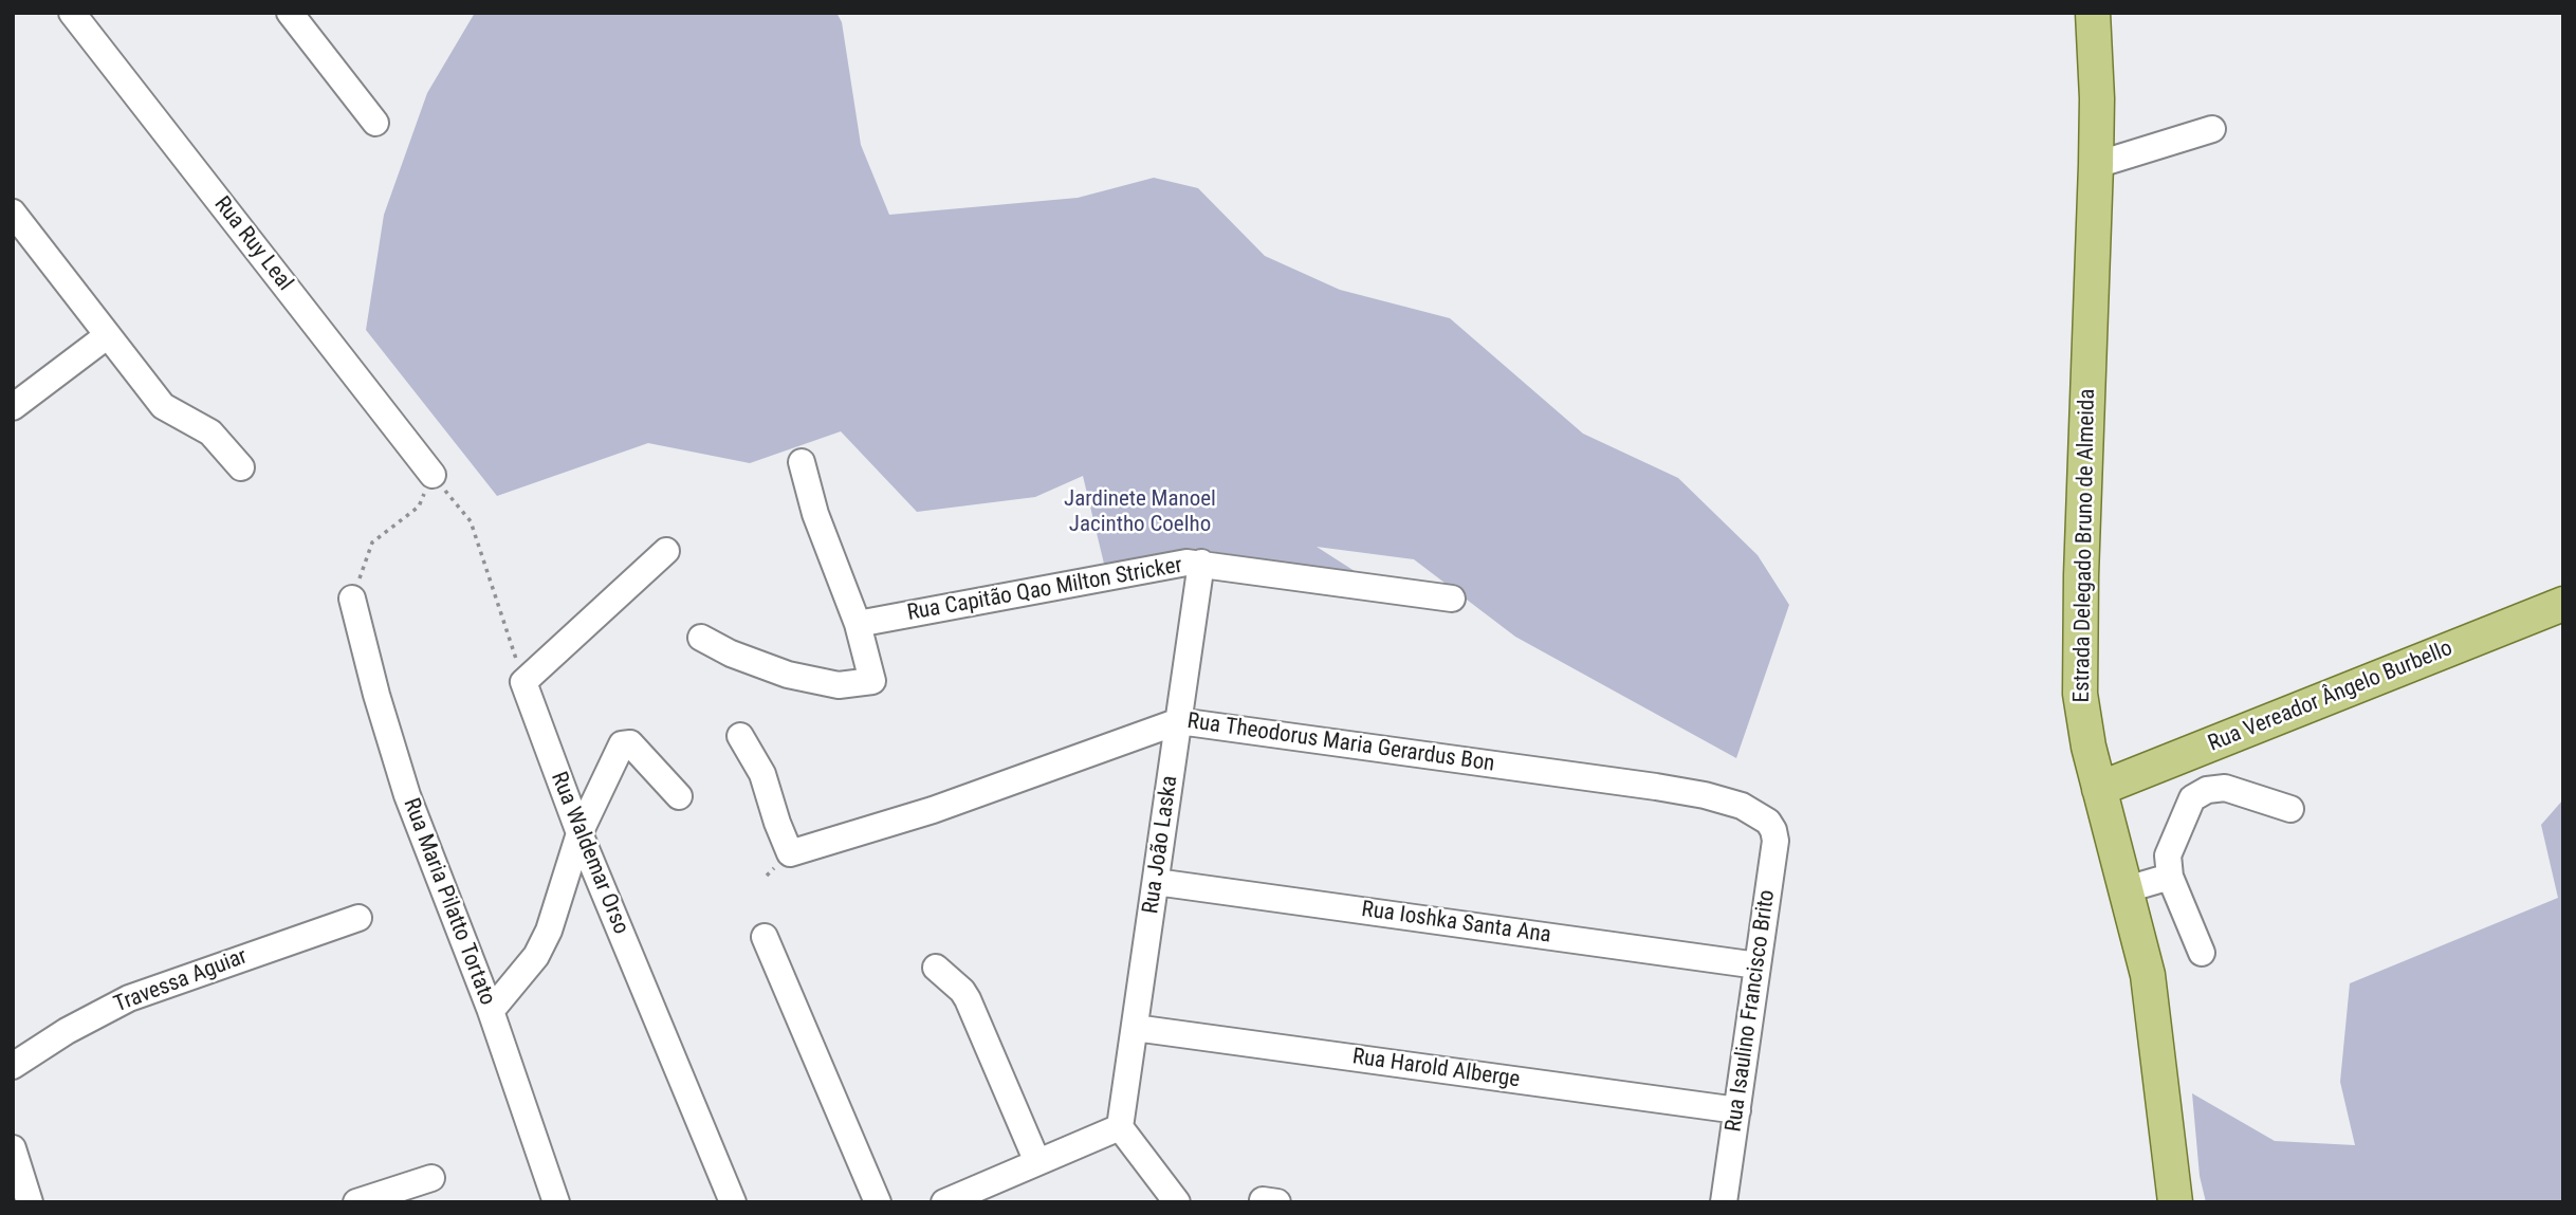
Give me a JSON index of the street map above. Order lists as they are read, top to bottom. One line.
{"streets":{"main road":["Estrada Delegado Bruno de Almeida","Rua Vereador Ângelo Burbello"],"street":["Rua Ruy Leal","Rua Capitão Qao Milton Stricker","Rua Theodorus Maria Gerardus Bon","Rua João Laska","Rua Waldemar Orso","Rua Maria Pilatto Tortato","Rua Ioshka Santa Ana","Travessa Aguiar","Rua Isaulino Francisco Brito","Rua Harold Alberge"]},"crossings":[["Estrada Delegado Bruno de Almeida","Rua Vereador Ângelo Burbello"],["Rua Capitão Qao Milton Stricker","Rua João Laska"],["Rua Theodorus Maria Gerardus Bon","Rua João Laska"],["Rua Theodorus Maria Gerardus Bon","Rua Isaulino Francisco Brito"],["Rua João Laska","Rua Ioshka Santa Ana"],["Rua João Laska","Rua Harold Alberge"],["Rua Ioshka Santa Ana","Rua Isaulino Francisco Brito"],["Rua Isaulino Francisco Brito","Rua Harold Alberge"]],"parks":["Jardinete Manoel Jacintho Coelho"]}
